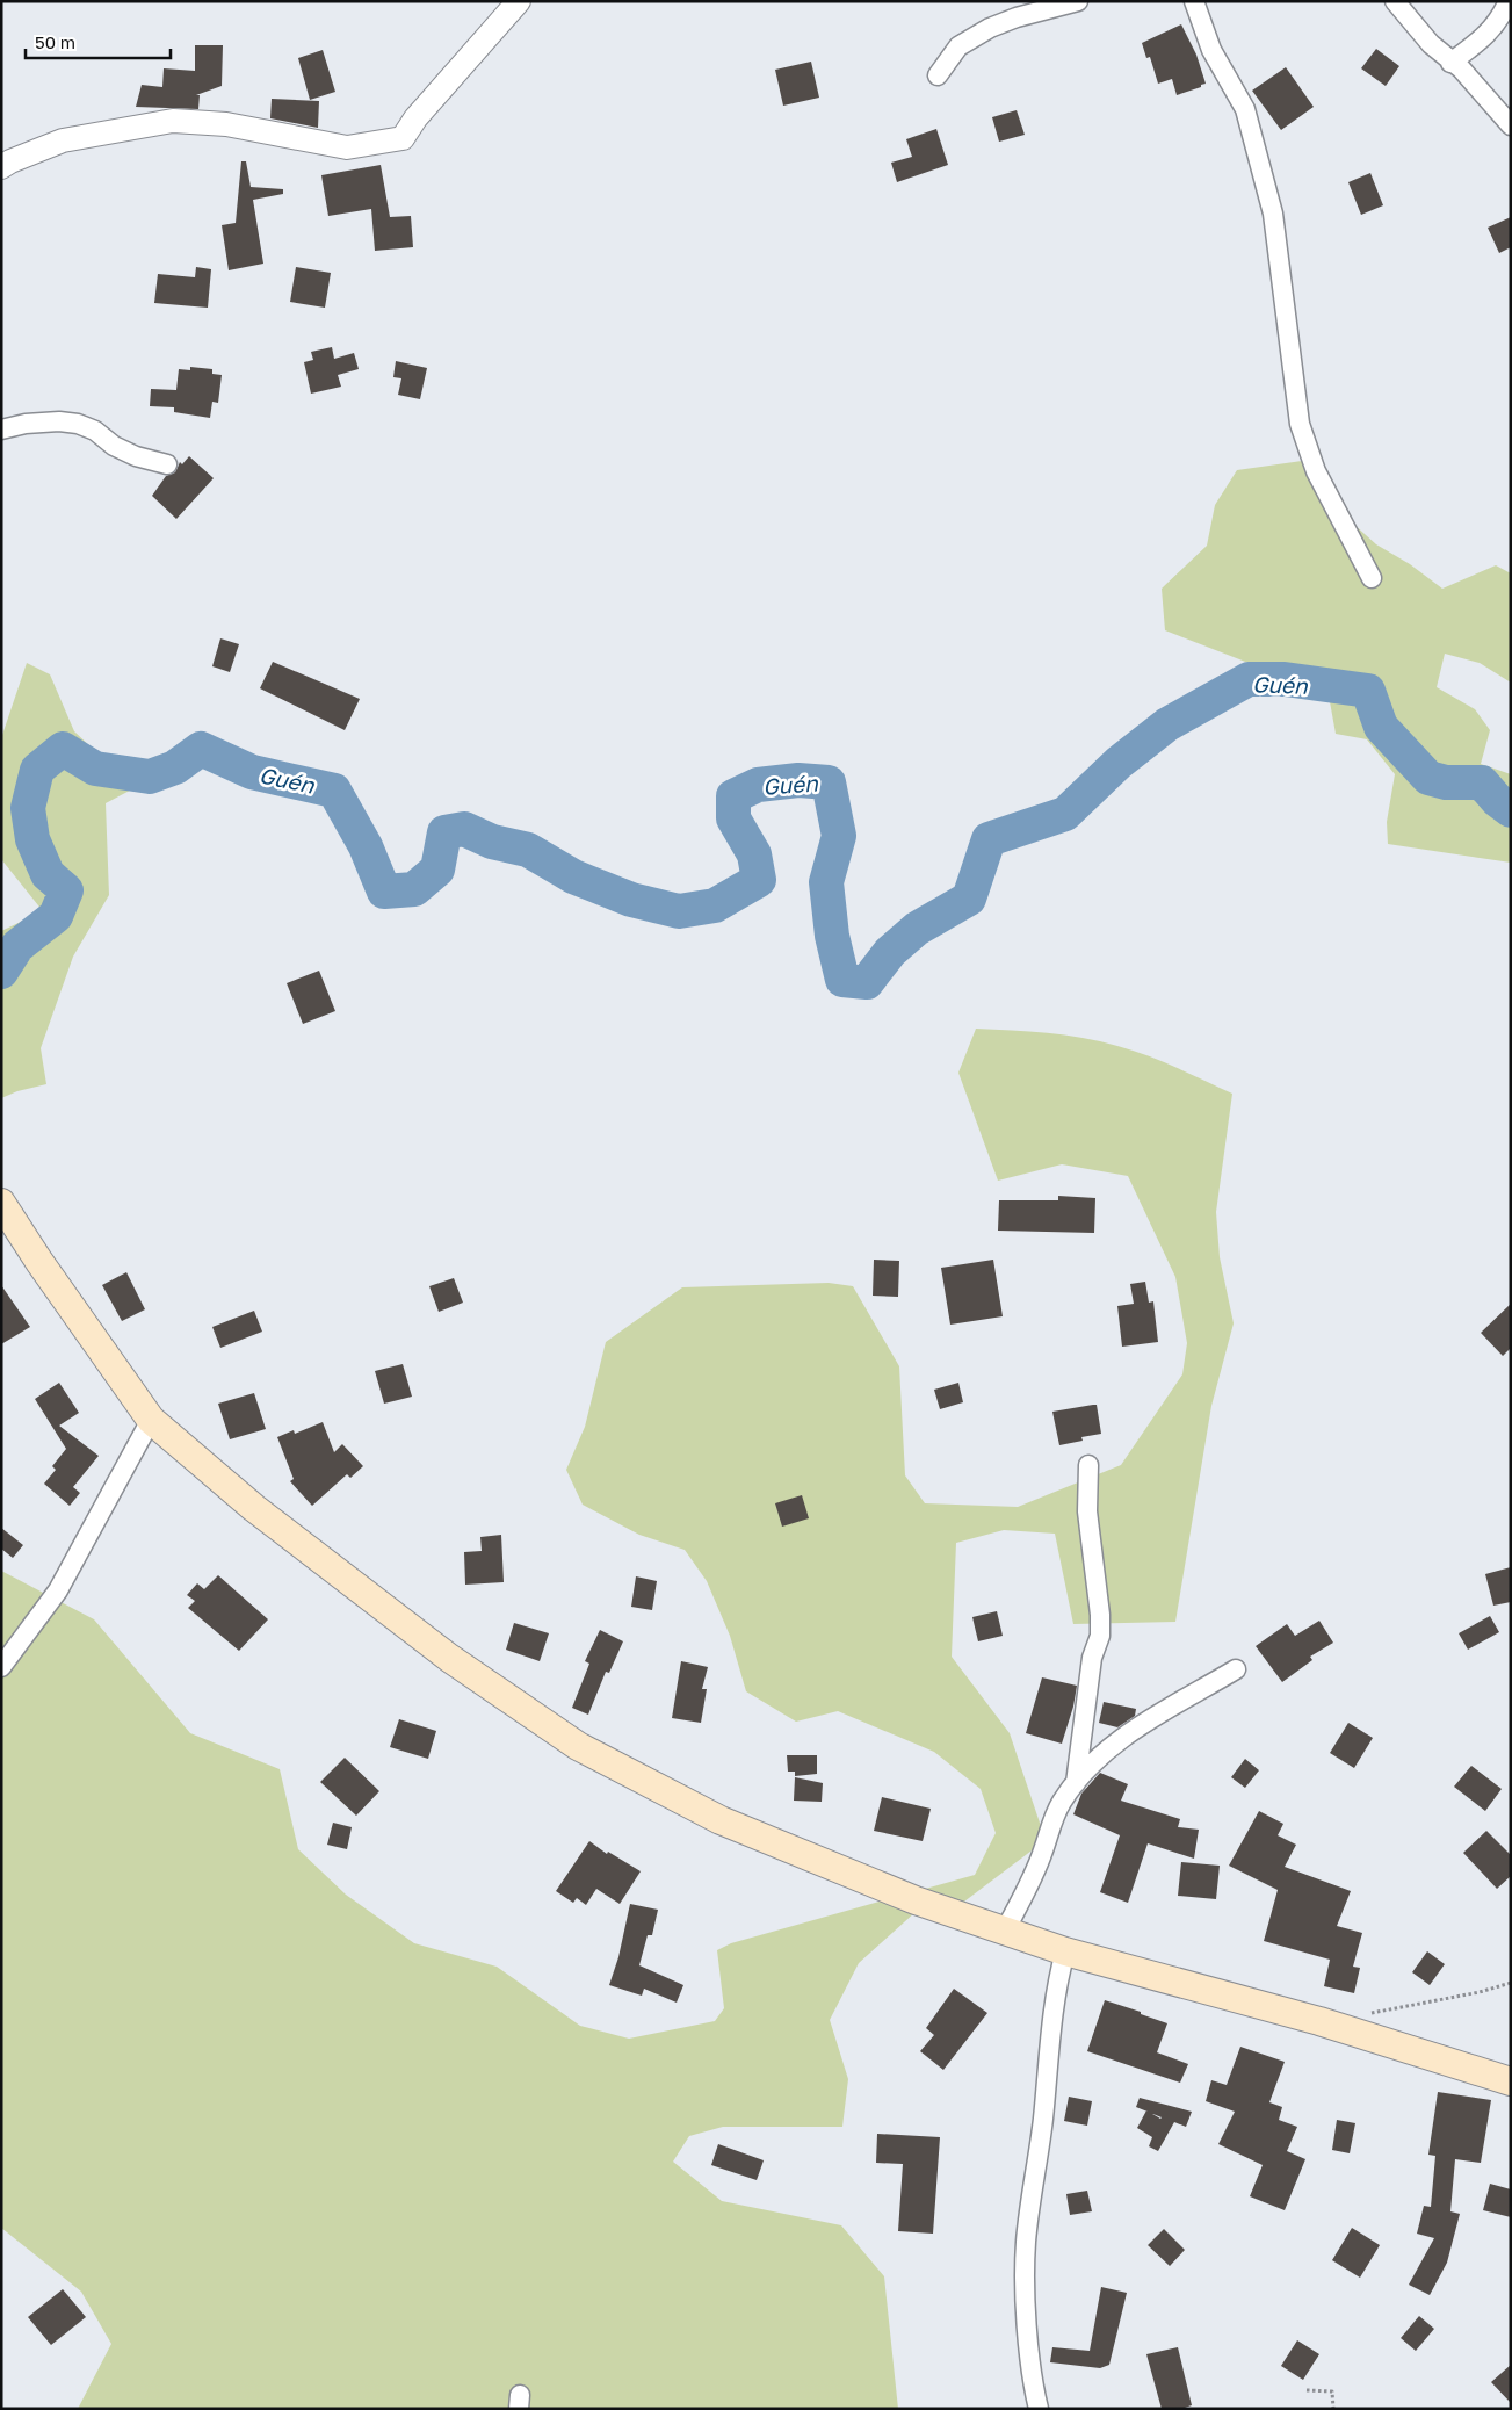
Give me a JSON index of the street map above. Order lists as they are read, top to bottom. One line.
{"water":["Guén"],"scale_bar":"50 m"}
